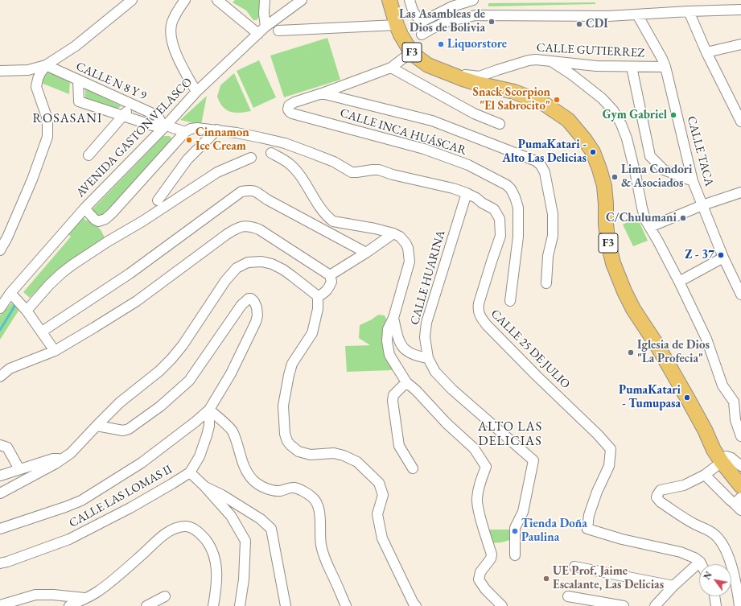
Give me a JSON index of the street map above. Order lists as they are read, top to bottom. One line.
{"streets":{"highway":["F3"],"street":["CALLE GUTIERREZ","CALLE N 8 Y 9","CALLE INCA HUÁSCAR","AVENIDA GASTON VELASCO","CALLE TACA","CALLE HUARINA","CALLE 25 DE JULIO","CALLE LAS LOMAS II"]},"crossings":[["CALLE GUTIERREZ","F3"],["CALLE GUTIERREZ","CALLE TACA"],["CALLE N 8 Y 9","AVENIDA GASTON VELASCO"],["CALLE HUARINA","CALLE 25 DE JULIO"]],"districts":["ROSASANI","ALTO LAS DELICIAS"],"places":["Las Asambleas de Dios de Bolivia","CDI","Liquorstore","Snack Scorpion \"El Sabrocito\"","Gym Gabriel","Cinnamon Ice Cream","PumaKatari - Alto Las Delicias","Lima Condori & Asociados","C/Chulumani","Z - 37","Iglesia de Dios \"La Profecia\"","PumaKatari - Tumupasa","Tienda Doña Paulina","UE Prof. Jaime Escalante, Las Delicias"],"north":"top left"}
